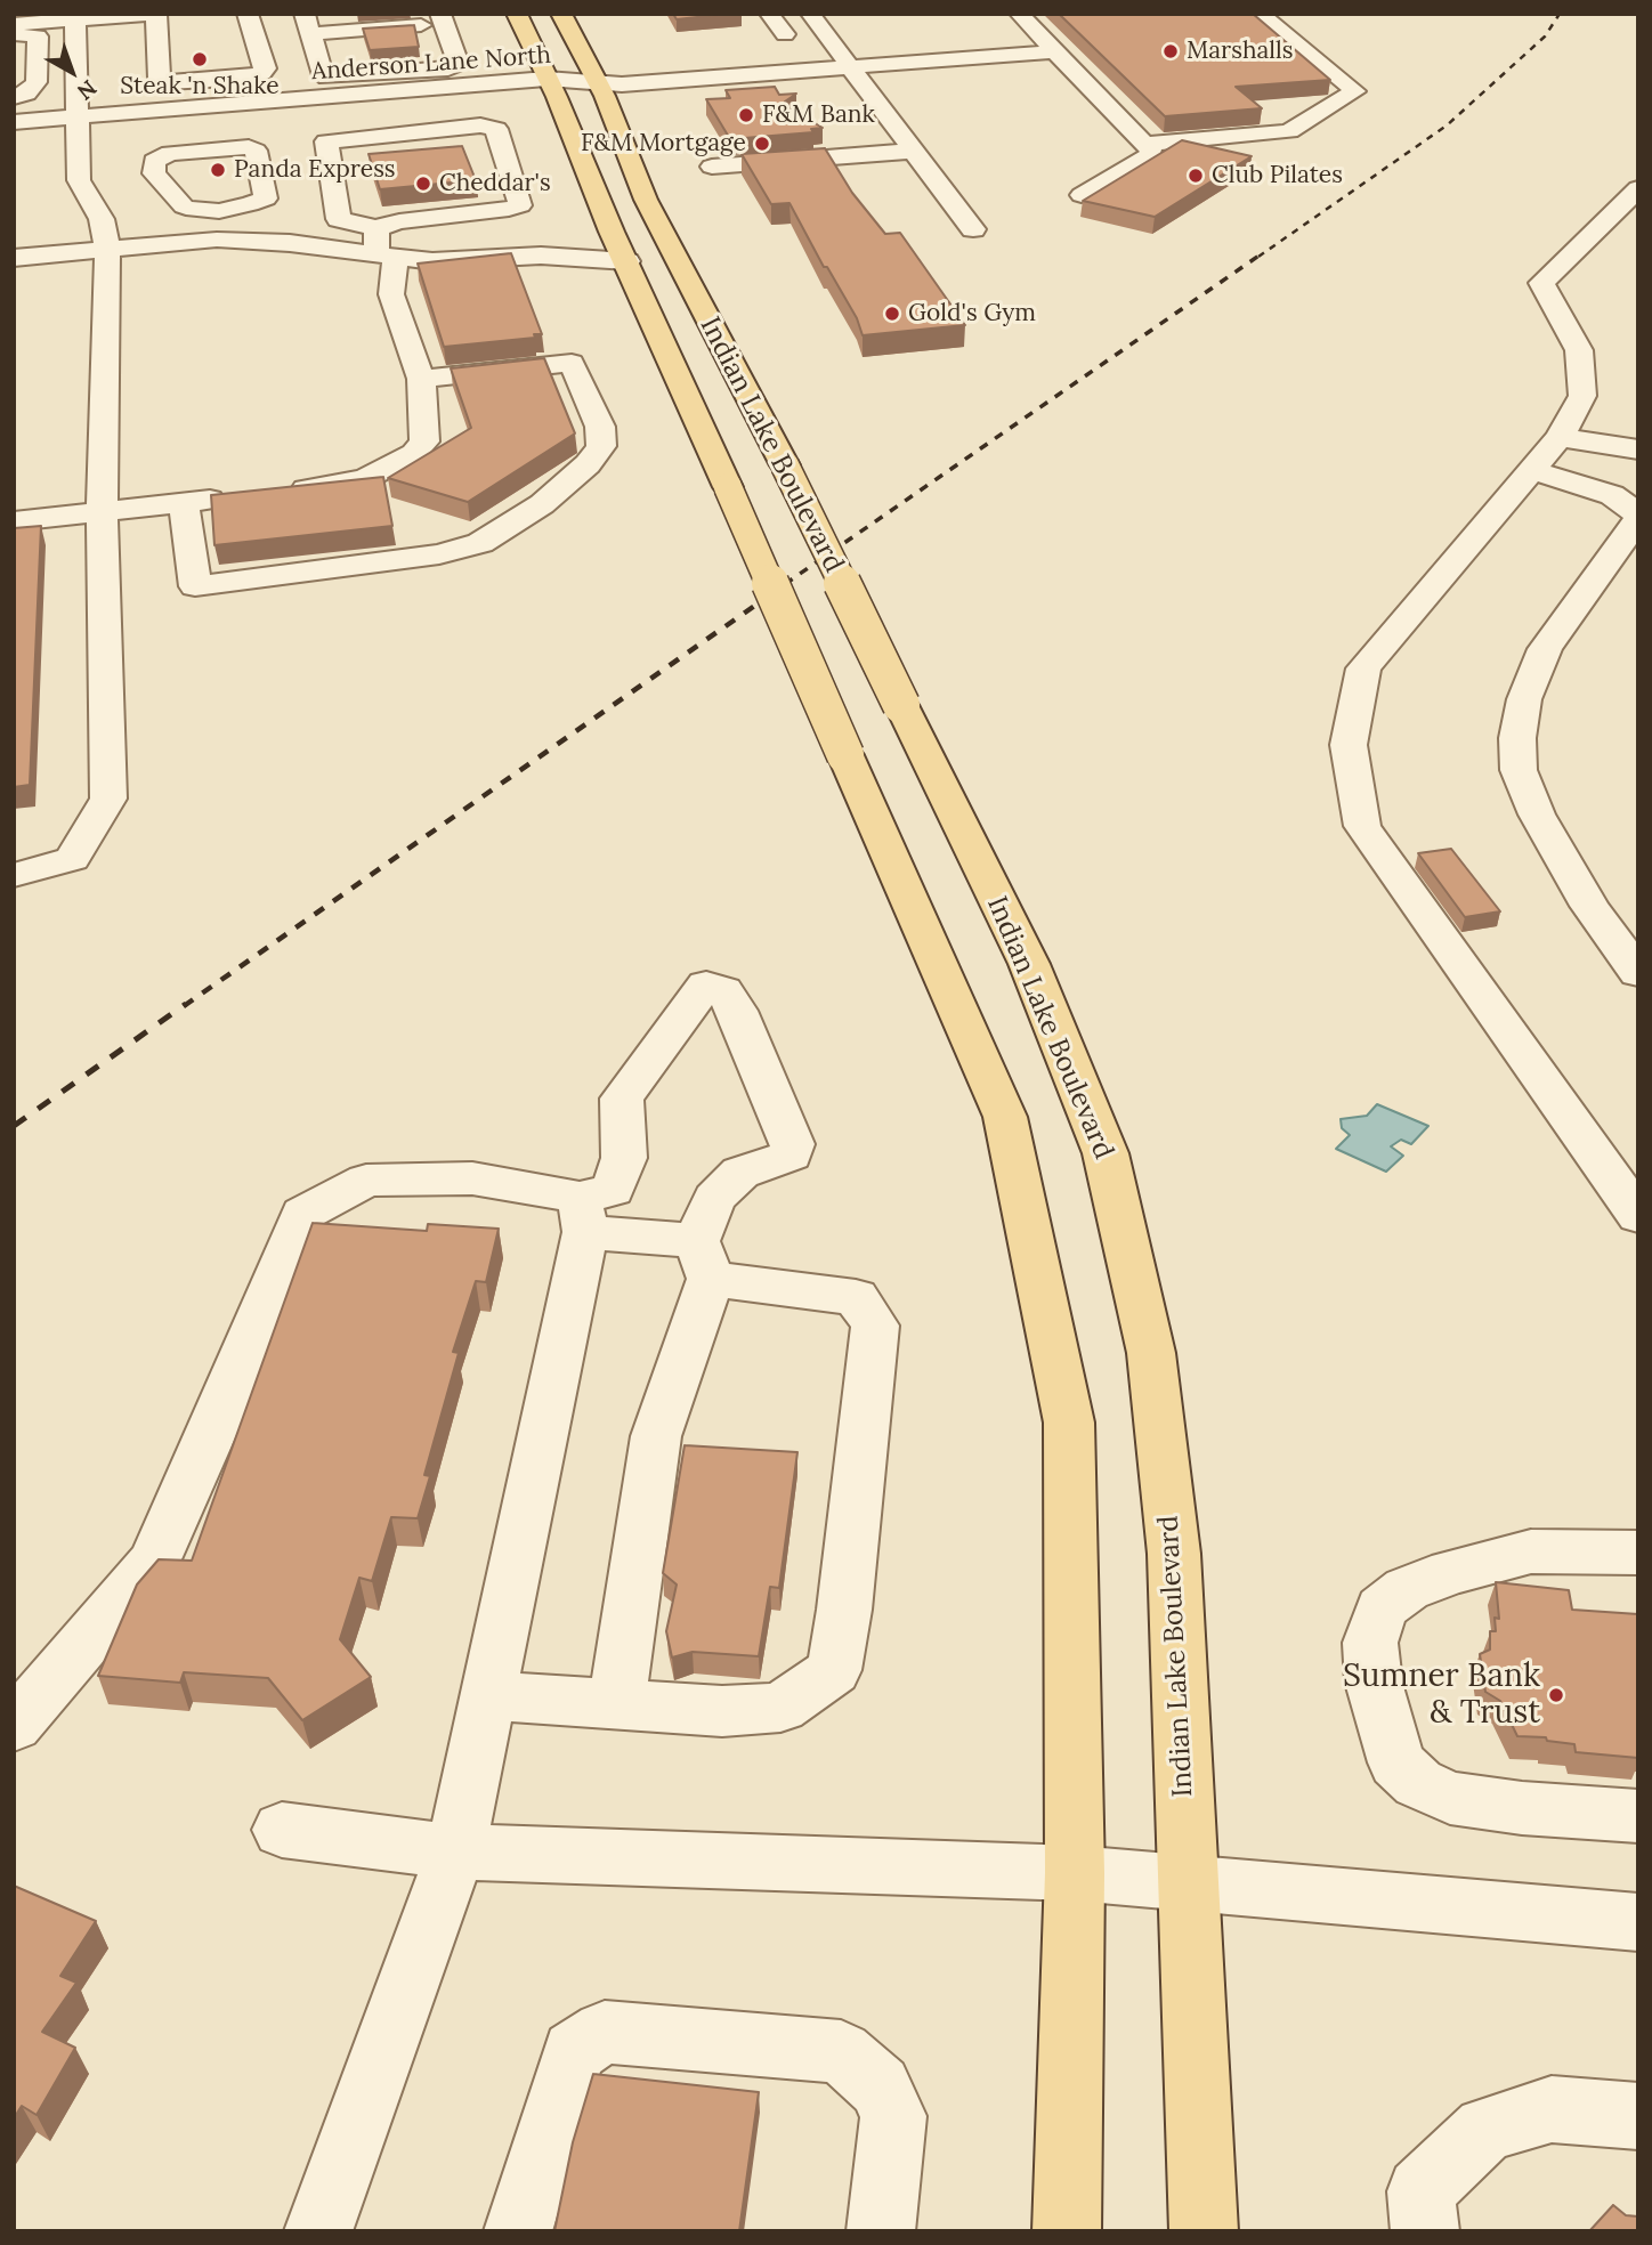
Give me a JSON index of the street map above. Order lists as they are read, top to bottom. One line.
{"streets":{"main road":["Indian Lake Boulevard"],"street":["Anderson Lane North"]},"crossings":[["Anderson Lane North","Indian Lake Boulevard"]],"places":["Marshalls","Steak 'n Shake","F&M Bank","F&M Mortgage","Panda Express","Club Pilates","Cheddar's","Gold's Gym","Sumner Bank & Trust"],"north":"bottom right"}
